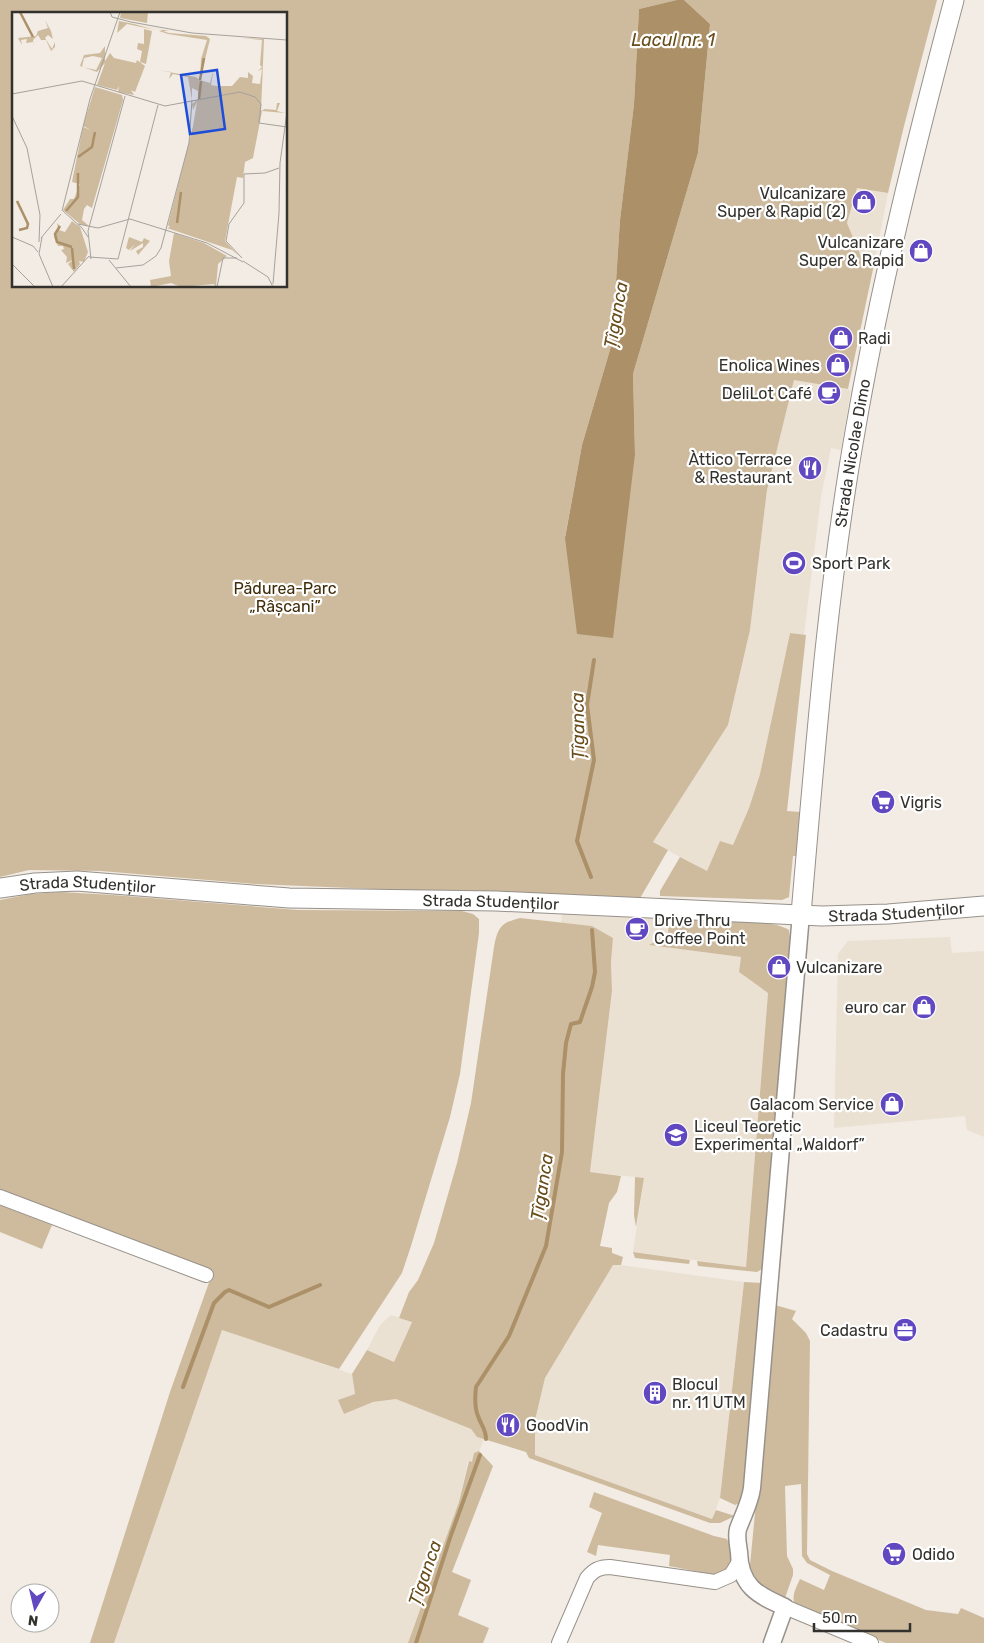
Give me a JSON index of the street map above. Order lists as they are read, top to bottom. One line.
{"streets":{"main road":["Strada Nicolae Dimo","Strada Studenților"]},"crossings":[["Strada Nicolae Dimo","Strada Studenților"]],"water":["Lacul nr. 1","Țîganca"],"parks":["Pădurea-Parc „Râșcani”"],"places":{"shop":["Vulcanizare Super & Rapid (2)","Vulcanizare Super & Rapid","Radi","Enolica Wines","Vulcanizare","euro car","Galacom Service"],"cafe":["DeliLot Café","Drive Thru Coffee Point"],"restaurant":["Àttico Terrace & Restaurant","GoodVin"],"sports":["Sport Park"],"supermarket":["Vigris","Odido"],"school or university":["Liceul Teoretic Experimental „Waldorf”"],"office":["Cadastru"],"building":["Blocul nr. 11 UTM"]},"scale_bar":"50 m","north":"bottom"}
